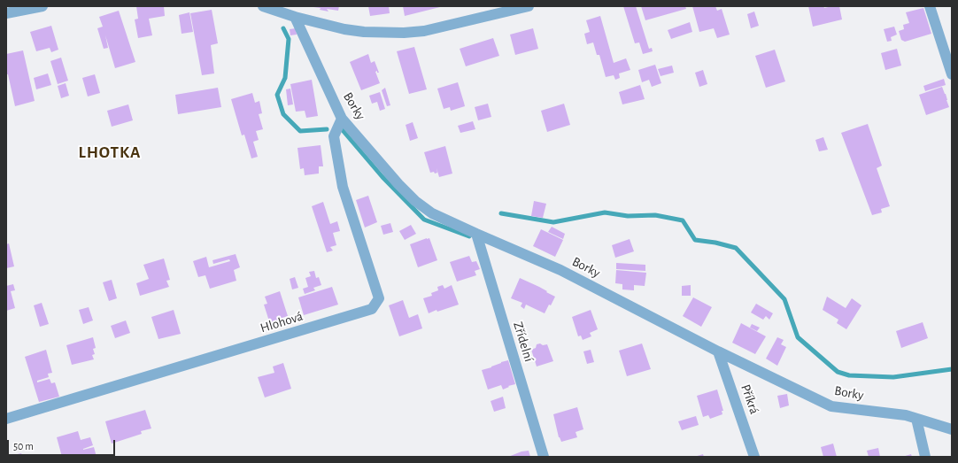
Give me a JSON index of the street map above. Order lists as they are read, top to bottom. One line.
{"streets":{"street":["Borky","Hlohová","Zřídelní","Příkrá"]},"crossings":[["Borky","Hlohová"],["Borky","Zřídelní"],["Borky","Příkrá"]],"districts":["LHOTKA"],"scale_bar":"50 m"}
